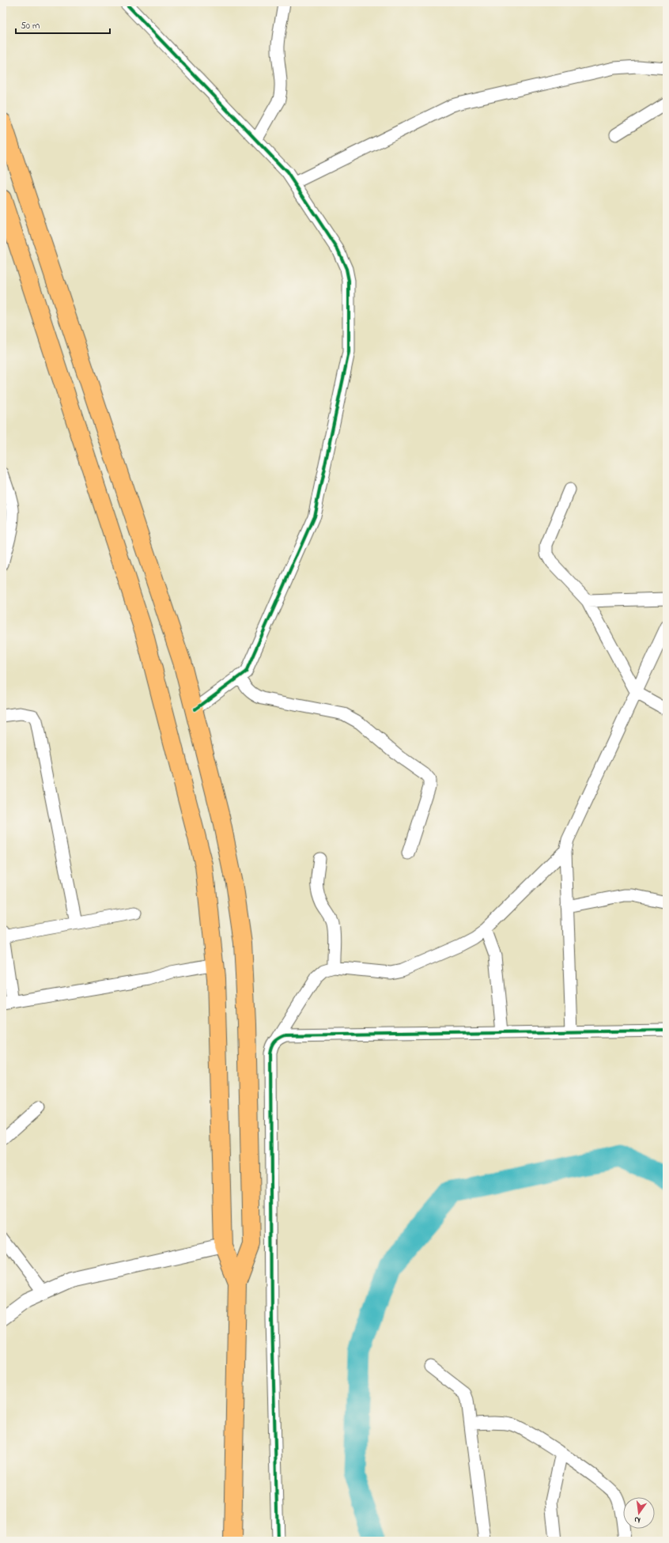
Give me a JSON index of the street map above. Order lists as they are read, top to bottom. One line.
{"scale_bar":"50 m","north":"bottom"}
